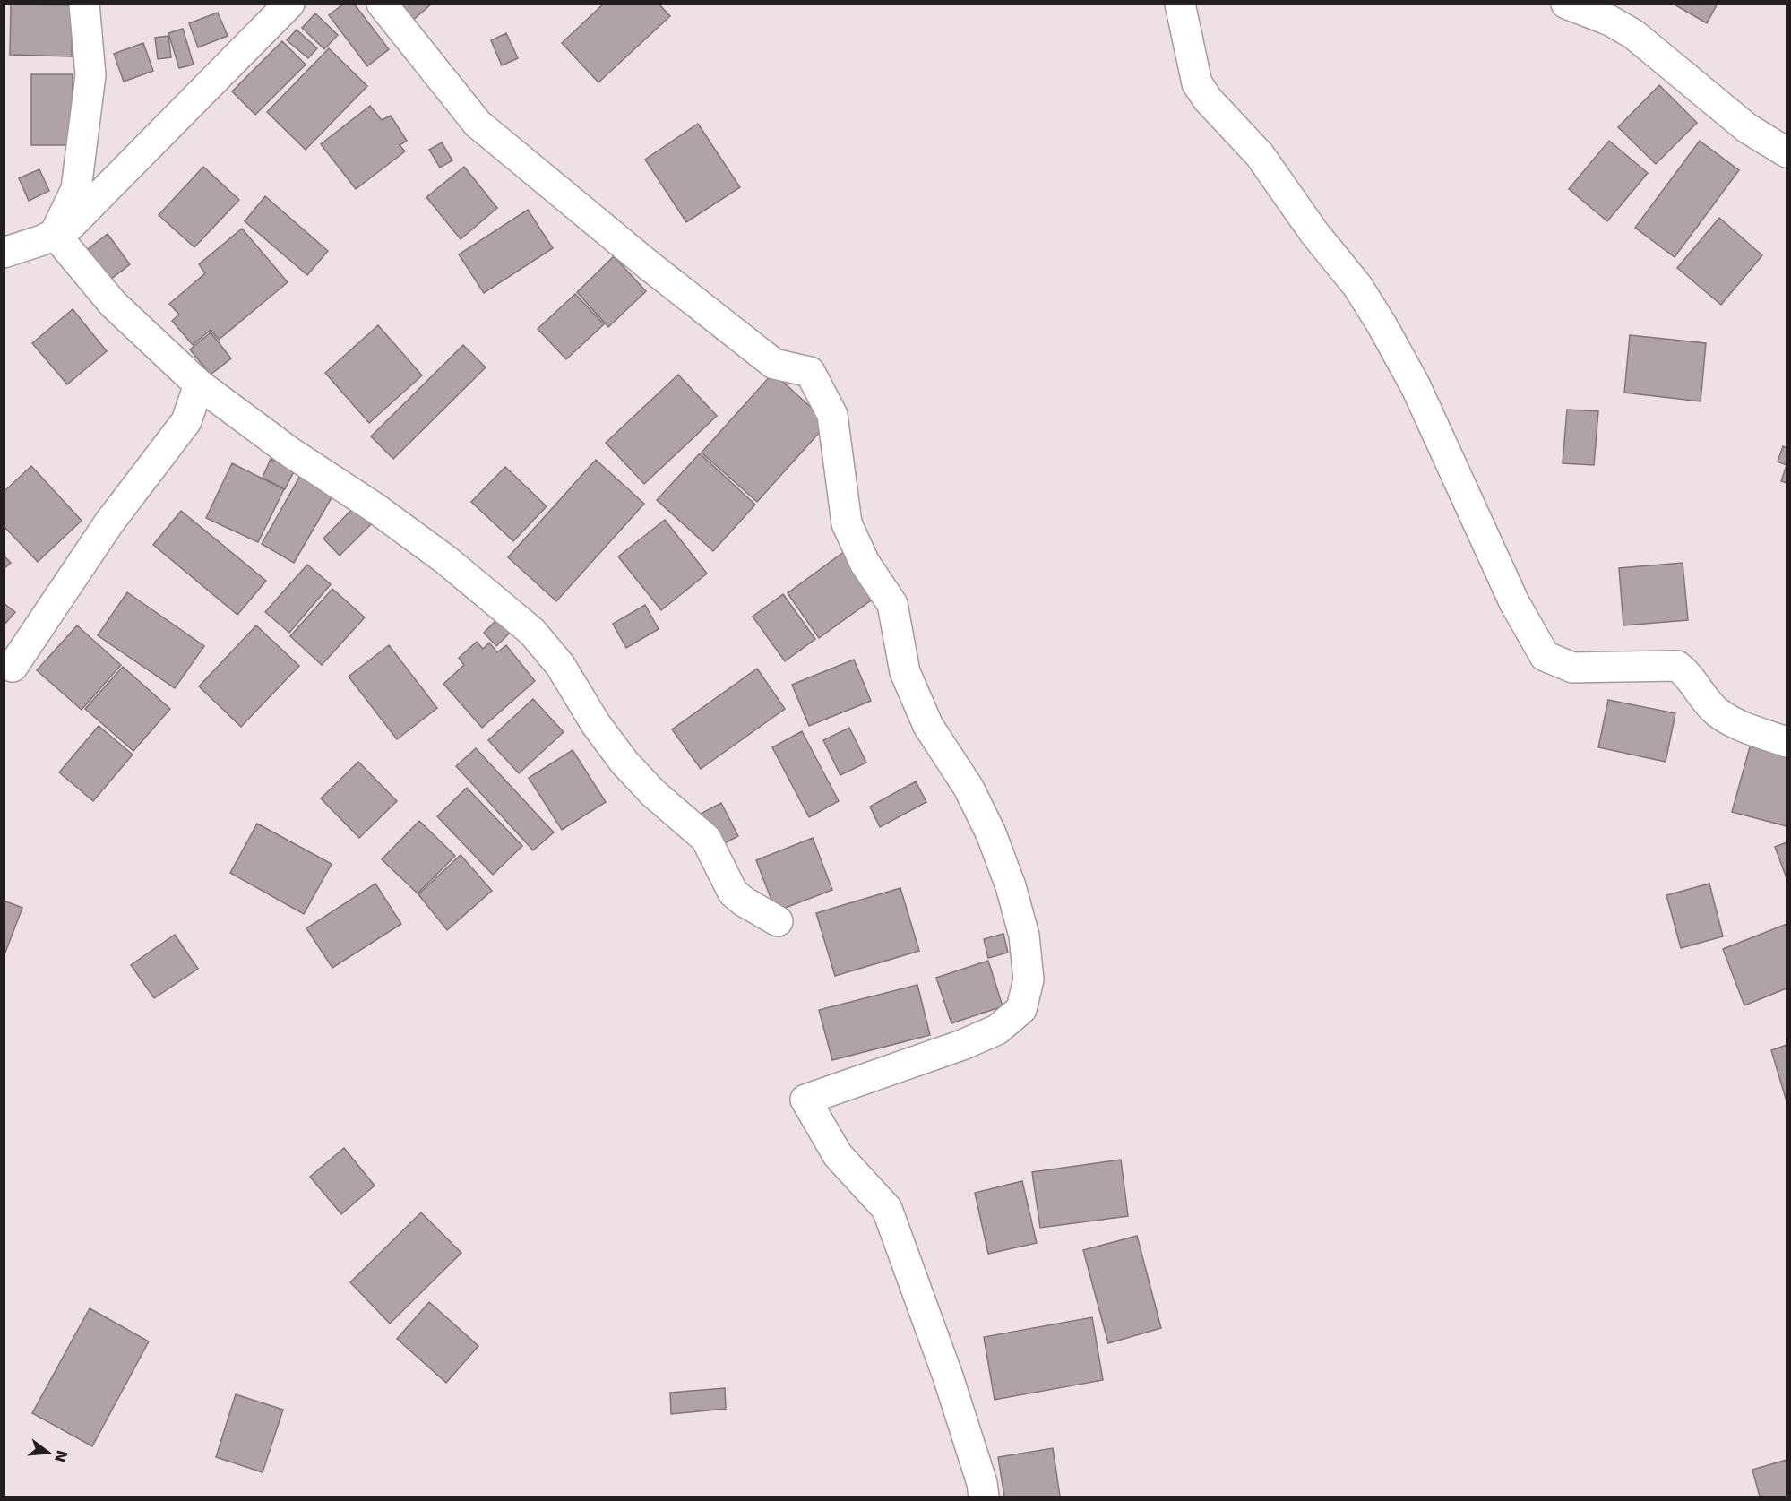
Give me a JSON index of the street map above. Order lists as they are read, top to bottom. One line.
{"north":"right"}
